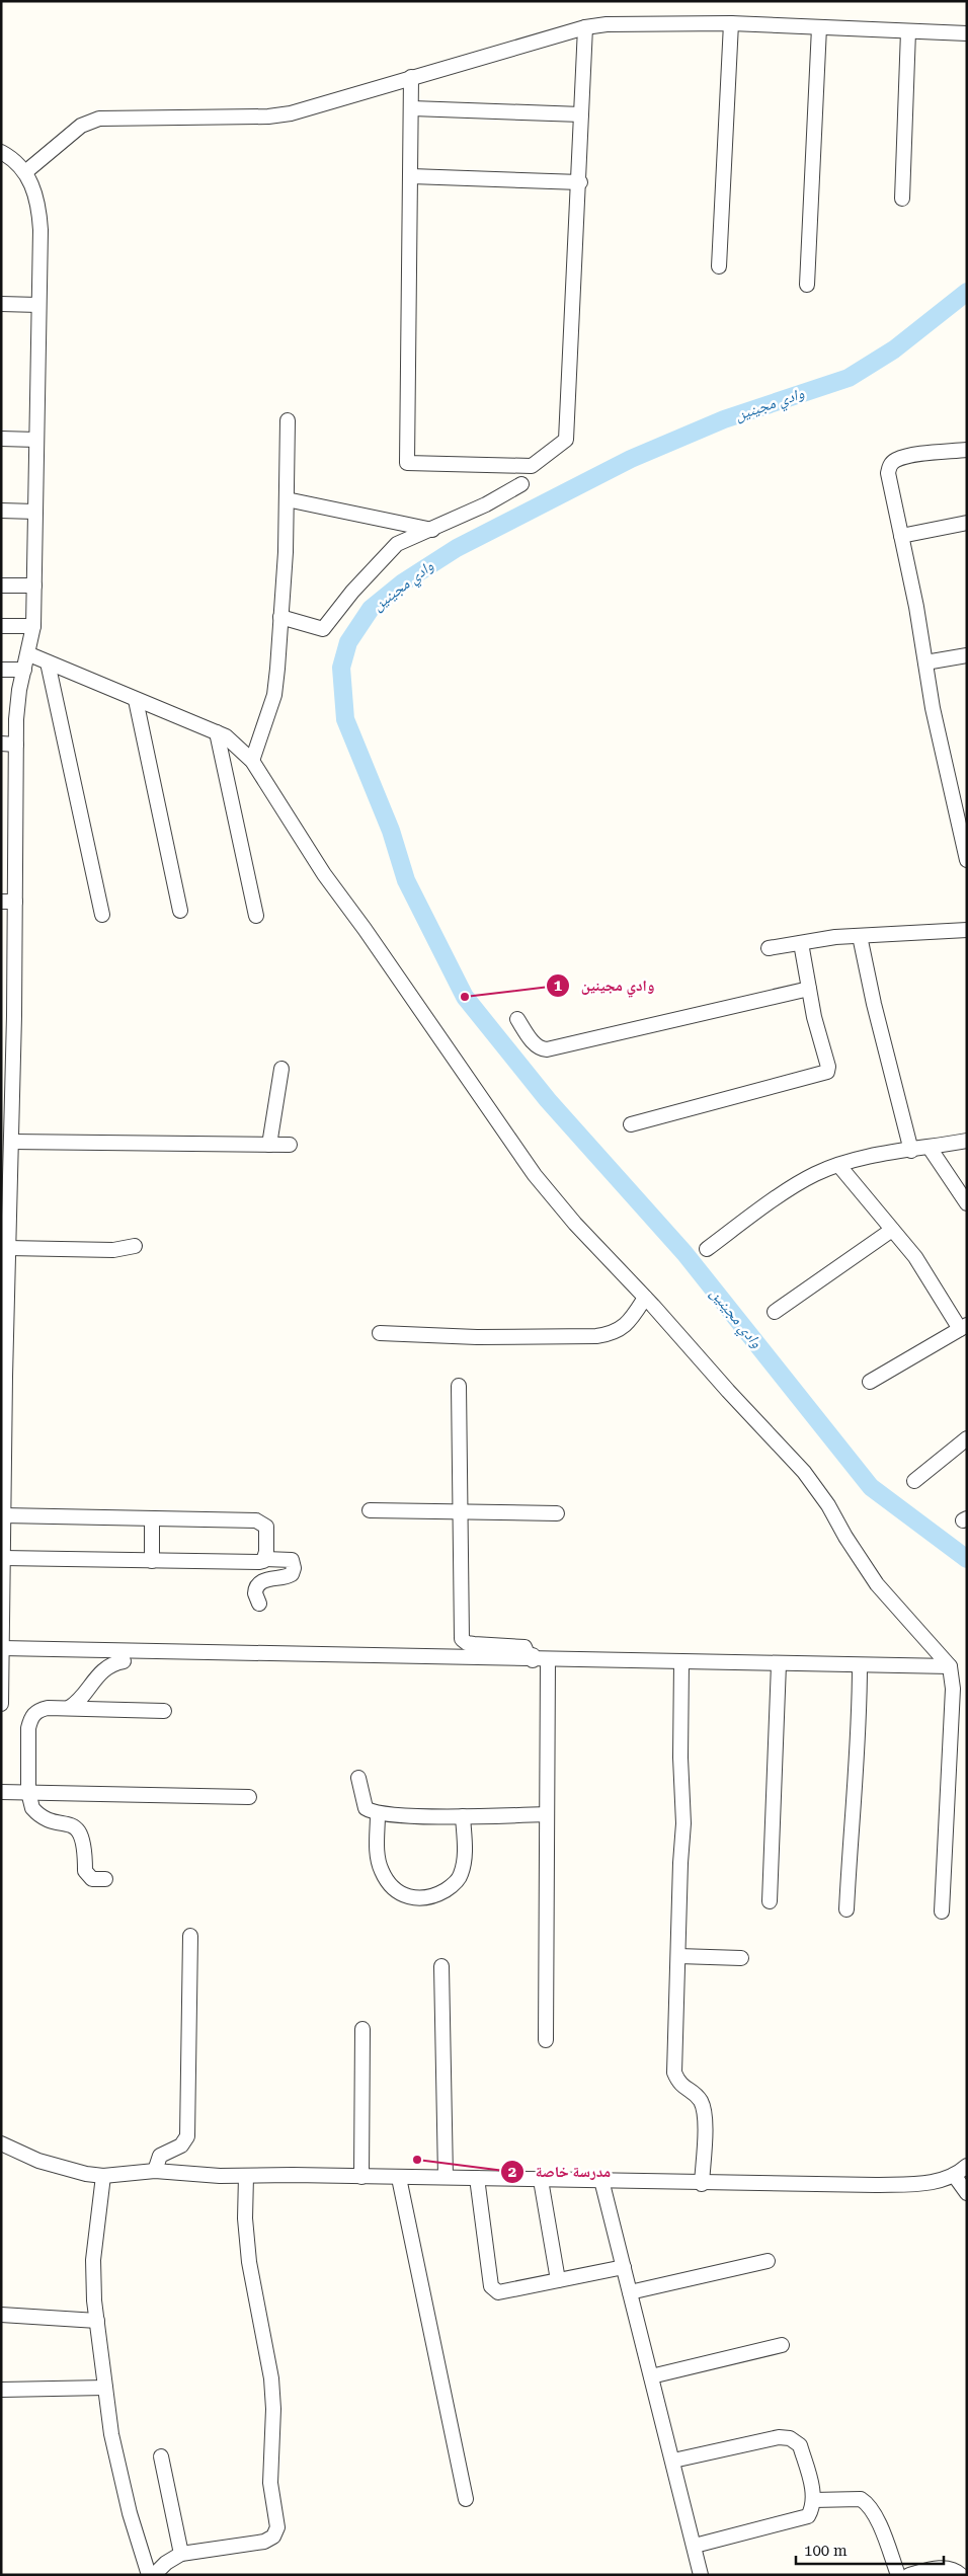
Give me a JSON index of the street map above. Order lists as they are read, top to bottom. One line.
{"water":["وادي مجينين"],"places":["وادي مجينين","مدرسة خاصة"],"scale_bar":"100 m"}
